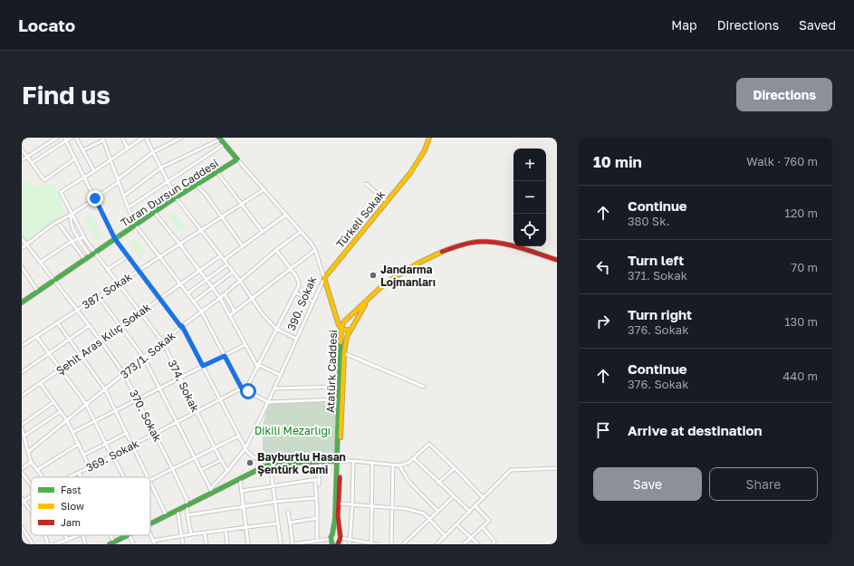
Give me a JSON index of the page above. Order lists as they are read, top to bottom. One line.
{"streets":{"street":["Turan Dursun Caddesi","Türkeli Sokak","387. Sokak","390. Sokak","Şehit Aras Kılıç Sokak","373/1. Sokak","Atatürk Caddesi","374. Sokak","370. Sokak","369. Sokak"]},"crossings":[["Turan Dursun Caddesi","390. Sokak"],["Turan Dursun Caddesi","374. Sokak"],["Turan Dursun Caddesi","370. Sokak"],["Türkeli Sokak","390. Sokak"],["387. Sokak","390. Sokak"],["387. Sokak","374. Sokak"],["387. Sokak","370. Sokak"],["390. Sokak","373/1. Sokak"],["390. Sokak","374. Sokak"],["Şehit Aras Kılıç Sokak","374. Sokak"],["Şehit Aras Kılıç Sokak","370. Sokak"],["373/1. Sokak","374. Sokak"],["373/1. Sokak","370. Sokak"],["374. Sokak","369. Sokak"],["370. Sokak","369. Sokak"]],"parks":["Dikili Mezarlığı"],"places":["Jandarma Lojmanları","Bayburtlu Hasan Şentürk Cami"],"legend":["Fast","Slow","Jam"],"page":{"header":"Locato","nav":["Map","Directions","Saved"],"buttons":["Directions",["Save","Share"]],"title":"Find us","heading":["10 min","Walk · 760 m"],"map_buttons":["+","−"],"list":[["Continue","380 Sk.","120 m"],["Turn left","371. Sokak","70 m"],["Turn right","376. Sokak","130 m"],["Continue","376. Sokak","440 m"],"Arrive at destination"]}}
